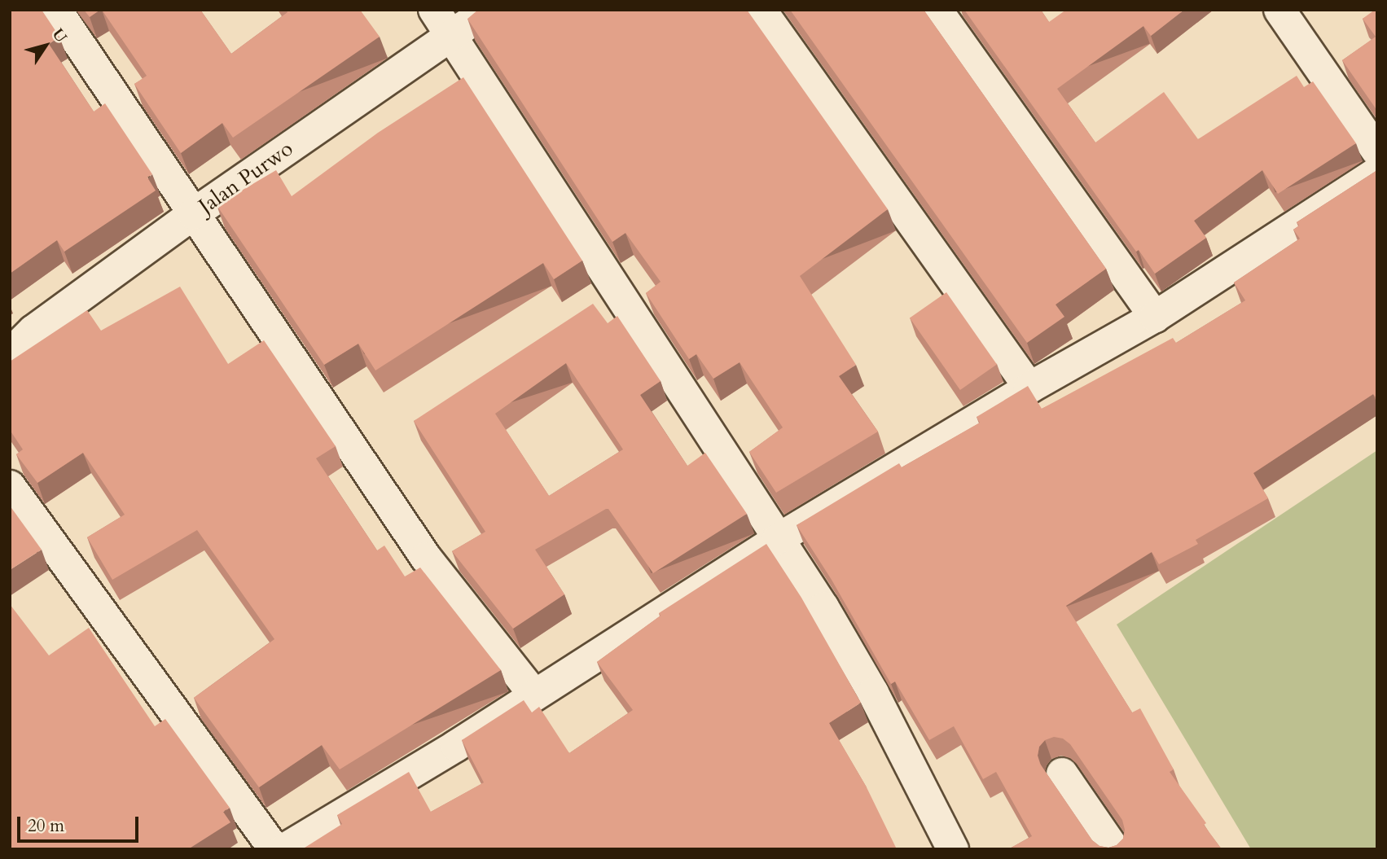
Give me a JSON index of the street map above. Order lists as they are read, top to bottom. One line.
{"streets":{"street":["Jalan Purwo"]},"scale_bar":"20 m","north":"top right"}
